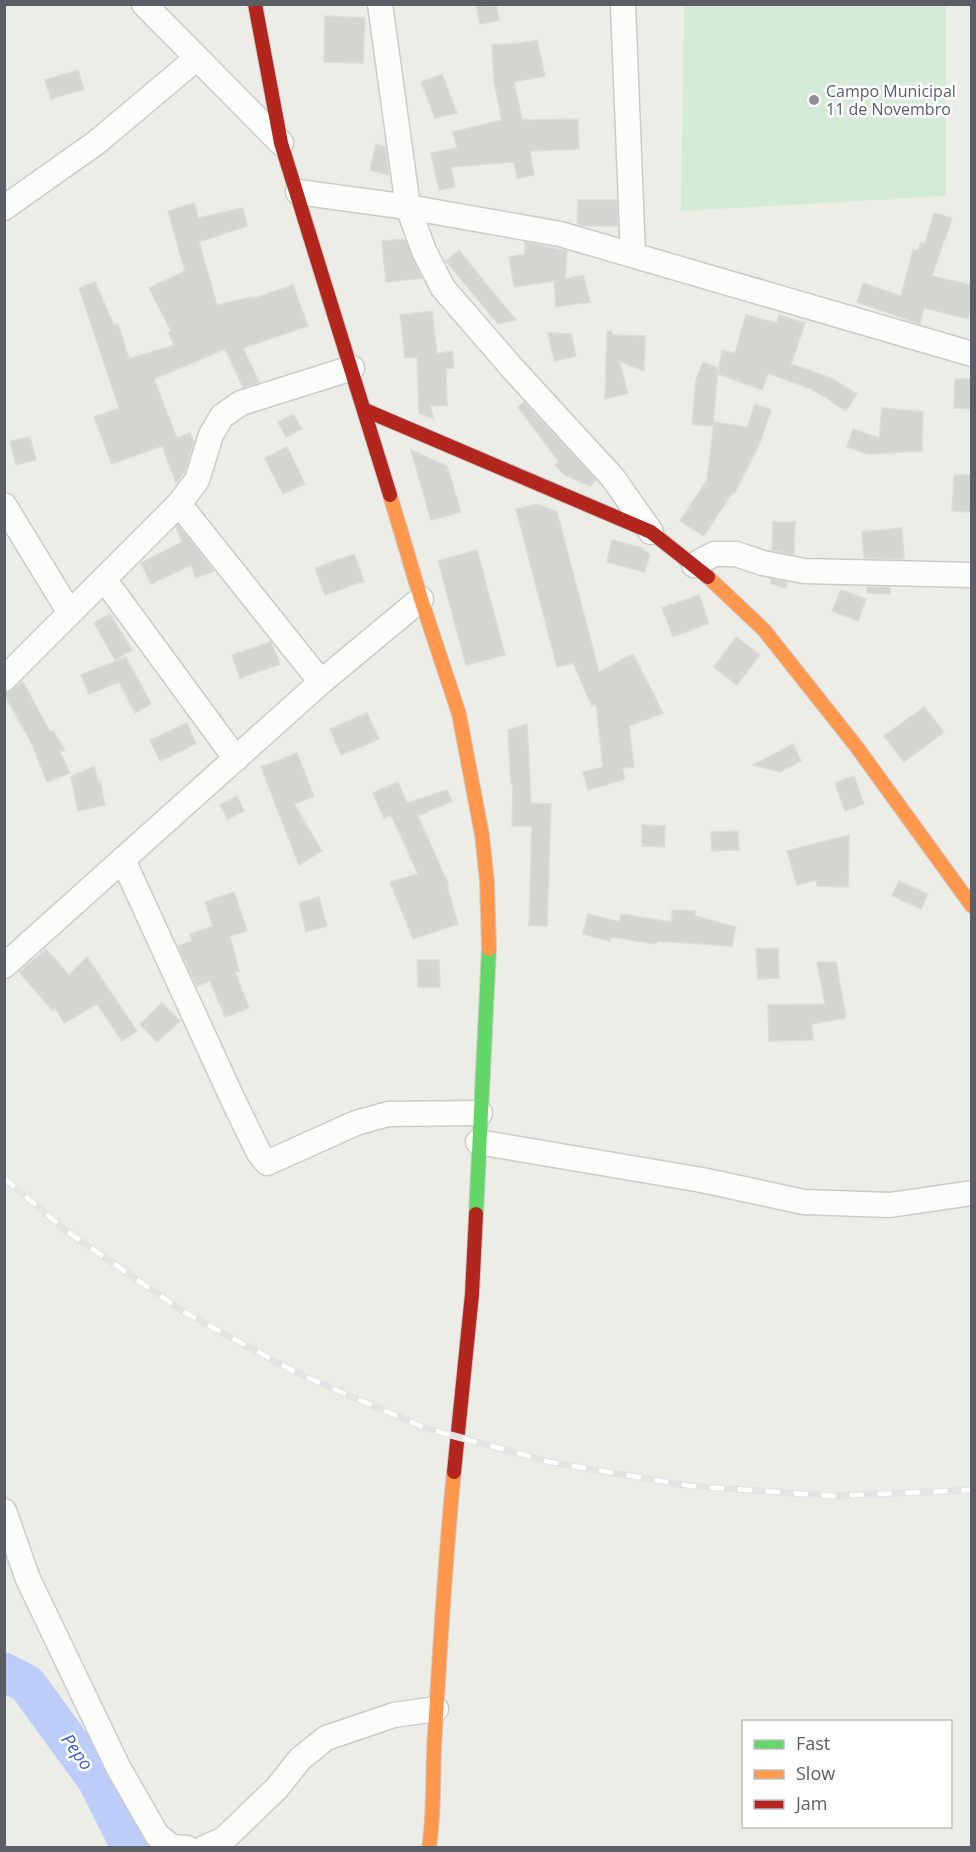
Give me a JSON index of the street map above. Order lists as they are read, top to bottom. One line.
{"water":["Pepo"],"places":["Campo Municipal 11 de Novembro"],"legend":["Fast","Slow","Jam"]}
